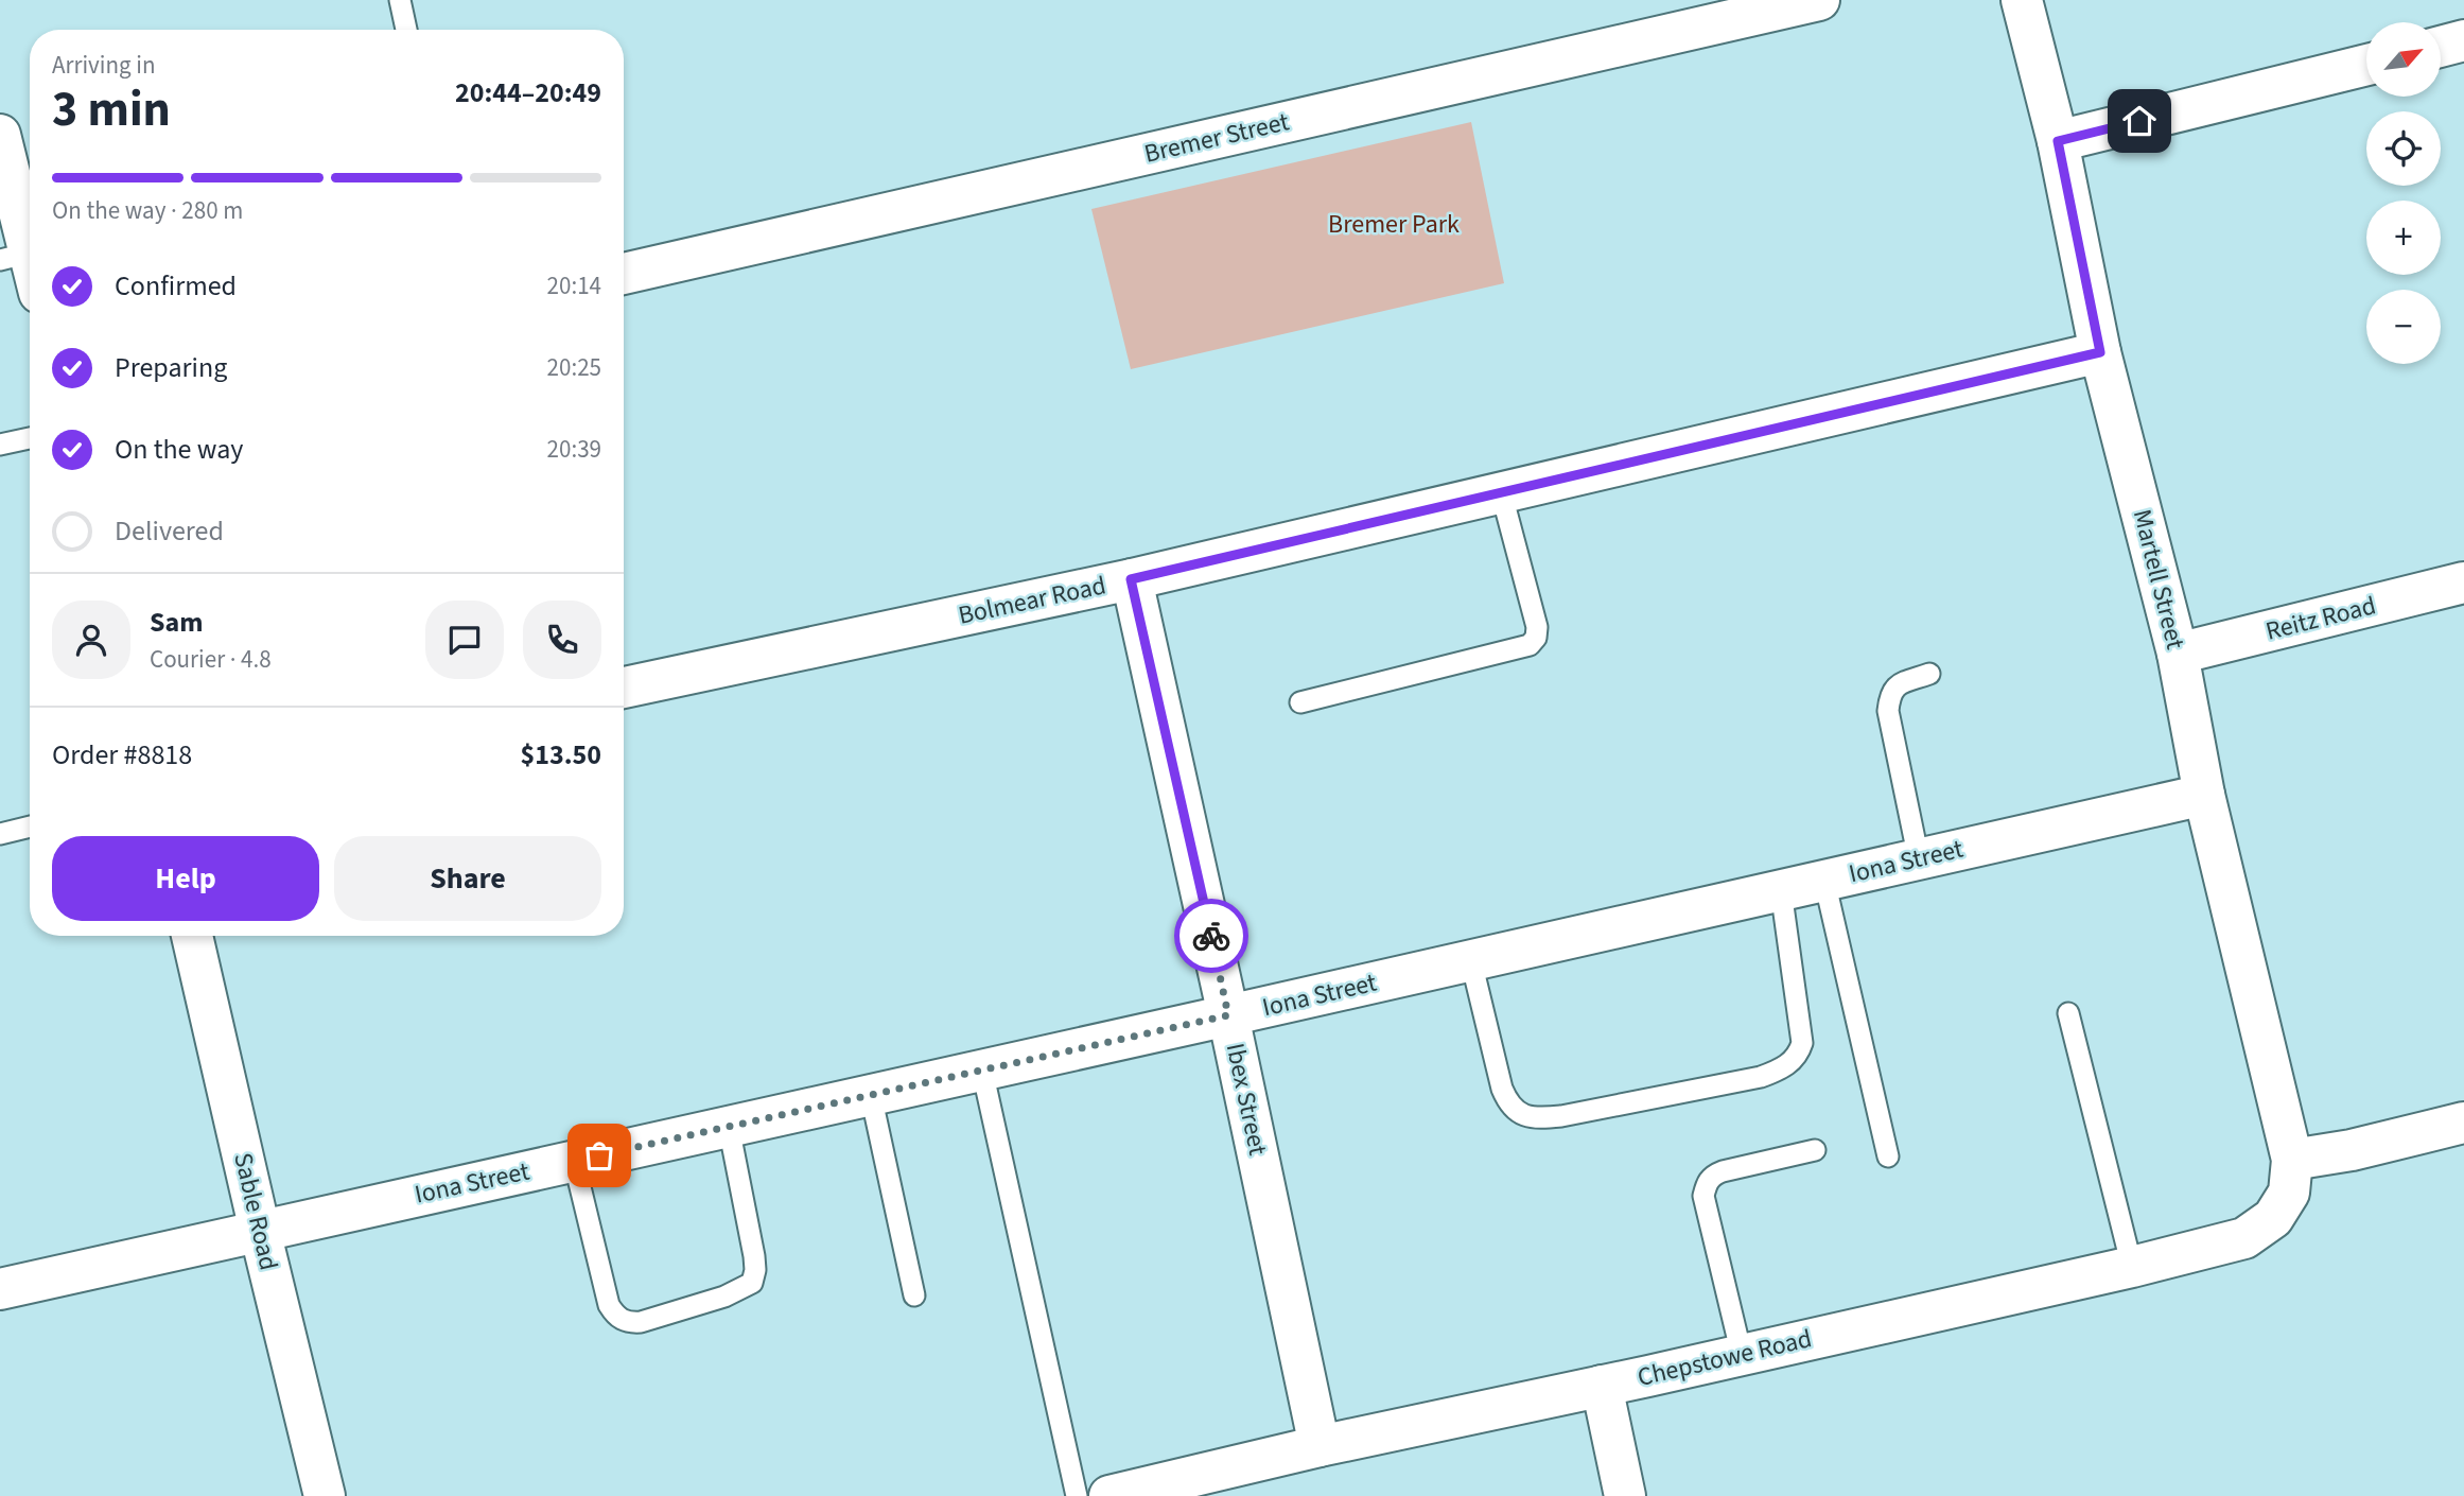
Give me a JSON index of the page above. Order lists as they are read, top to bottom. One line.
{"streets":{"street":["Bremer Street","Martell Street","Bolmear Road","Reitz Road","Iona Street","Ibex Street","Sable Road","Chepstowe Road"]},"crossings":[["Martell Street","Bolmear Road"],["Martell Street","Reitz Road"],["Martell Street","Iona Street"],["Martell Street","Chepstowe Road"],["Bolmear Road","Ibex Street"],["Iona Street","Ibex Street"],["Iona Street","Sable Road"],["Ibex Street","Chepstowe Road"]],"parks":["Bremer Park"],"north":"top right","page":{"map_buttons":["+","−"],"heading":["3 min","Arriving in","20:44–20:49"],"panel":["Sam","Courier · 4.8","Order #8818","$13.50"],"bar":"On the way · 280 m","list":[["Confirmed","20:14"],["Preparing","20:25"],["On the way","20:39"],"Delivered"],"buttons":["Help","Share"]}}
